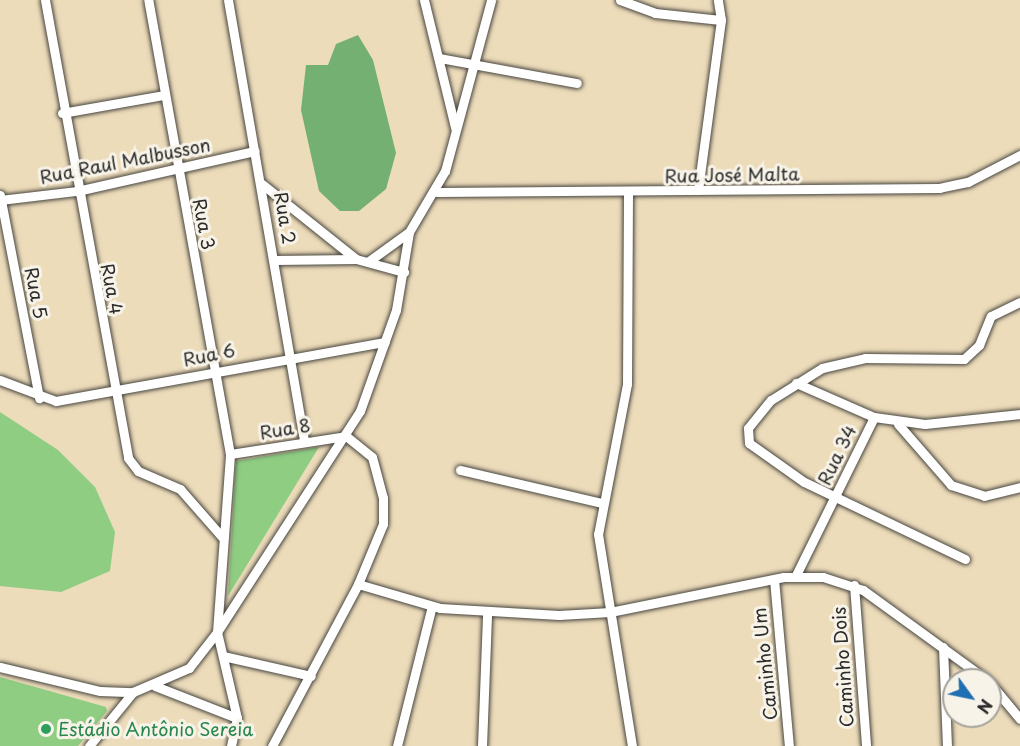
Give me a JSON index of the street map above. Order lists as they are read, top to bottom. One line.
{"streets":{"street":["Rua Raul Malbusson","Rua José Malta","Rua 2","Rua 3","Rua 4","Rua 5","Rua 6","Rua 8","Rua 34","Caminho Um","Caminho Dois"]},"crossings":[["Rua Raul Malbusson","Rua 2"],["Rua Raul Malbusson","Rua 3"],["Rua Raul Malbusson","Rua 4"],["Rua Raul Malbusson","Rua 5"],["Rua 2","Rua 6"],["Rua 2","Rua 8"],["Rua 3","Rua 4"],["Rua 3","Rua 6"],["Rua 3","Rua 8"],["Rua 4","Rua 6"],["Rua 5","Rua 6"]],"places":["Estádio Antônio Sereia"],"north":"bottom right"}
